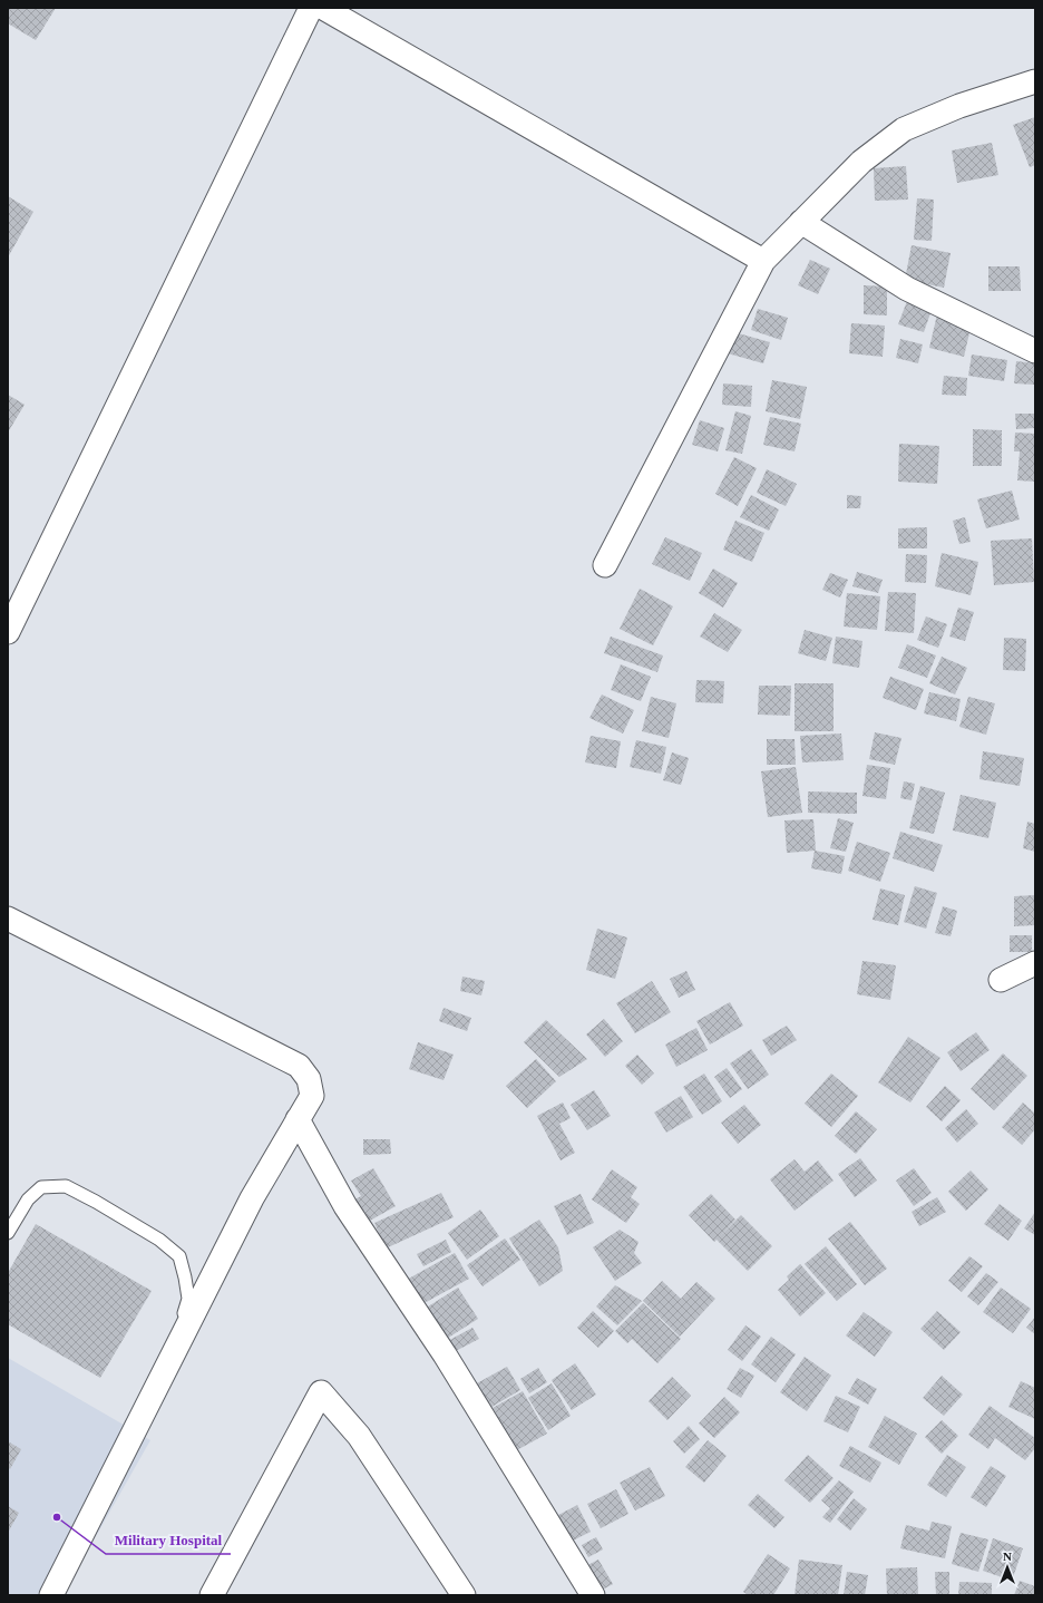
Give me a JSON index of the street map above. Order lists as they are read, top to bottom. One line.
{"places":["Military Hospital"],"north":"top"}
